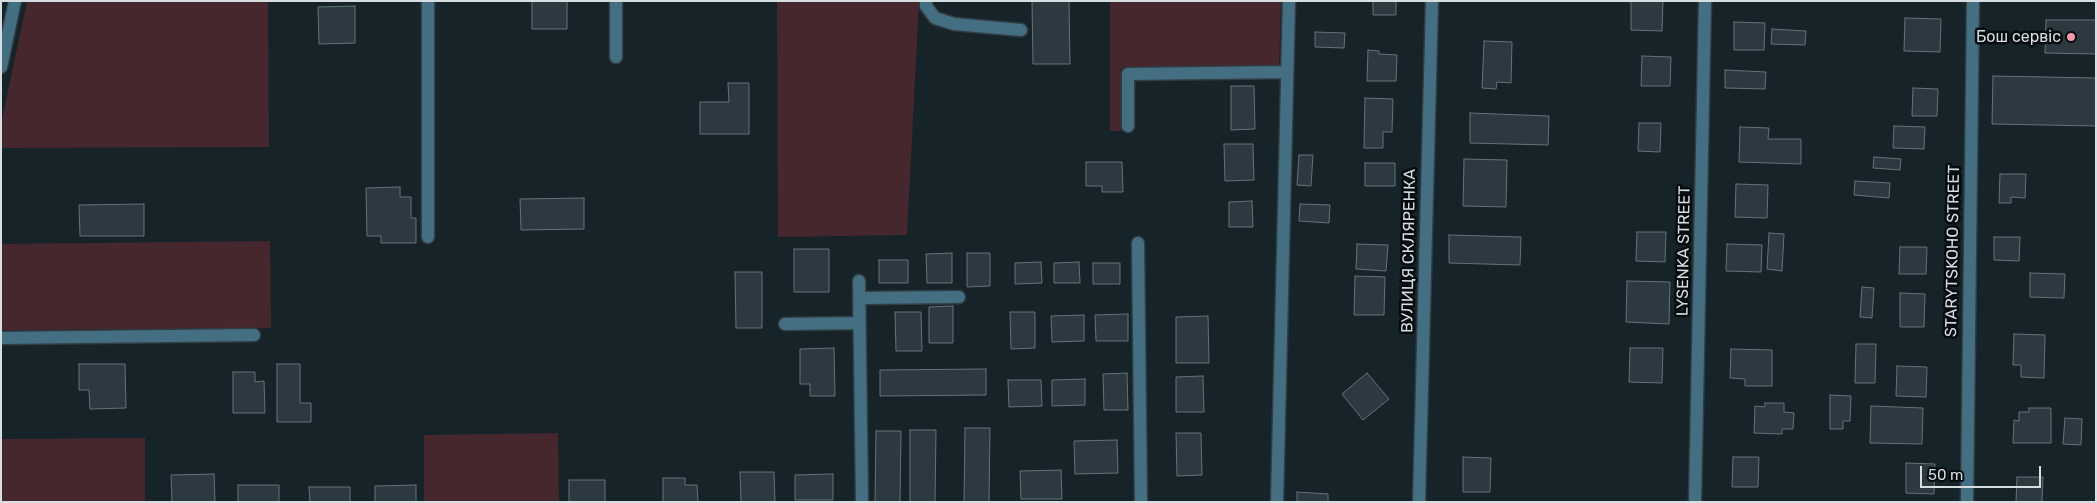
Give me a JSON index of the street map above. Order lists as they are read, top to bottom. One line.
{"streets":{"street":["ВУЛИЦЯ СКЛЯРЕНКА","LYSENKA STREET","STARYTSKOHO STREET"]},"places":["Бош сервіс"],"scale_bar":"50 m"}
